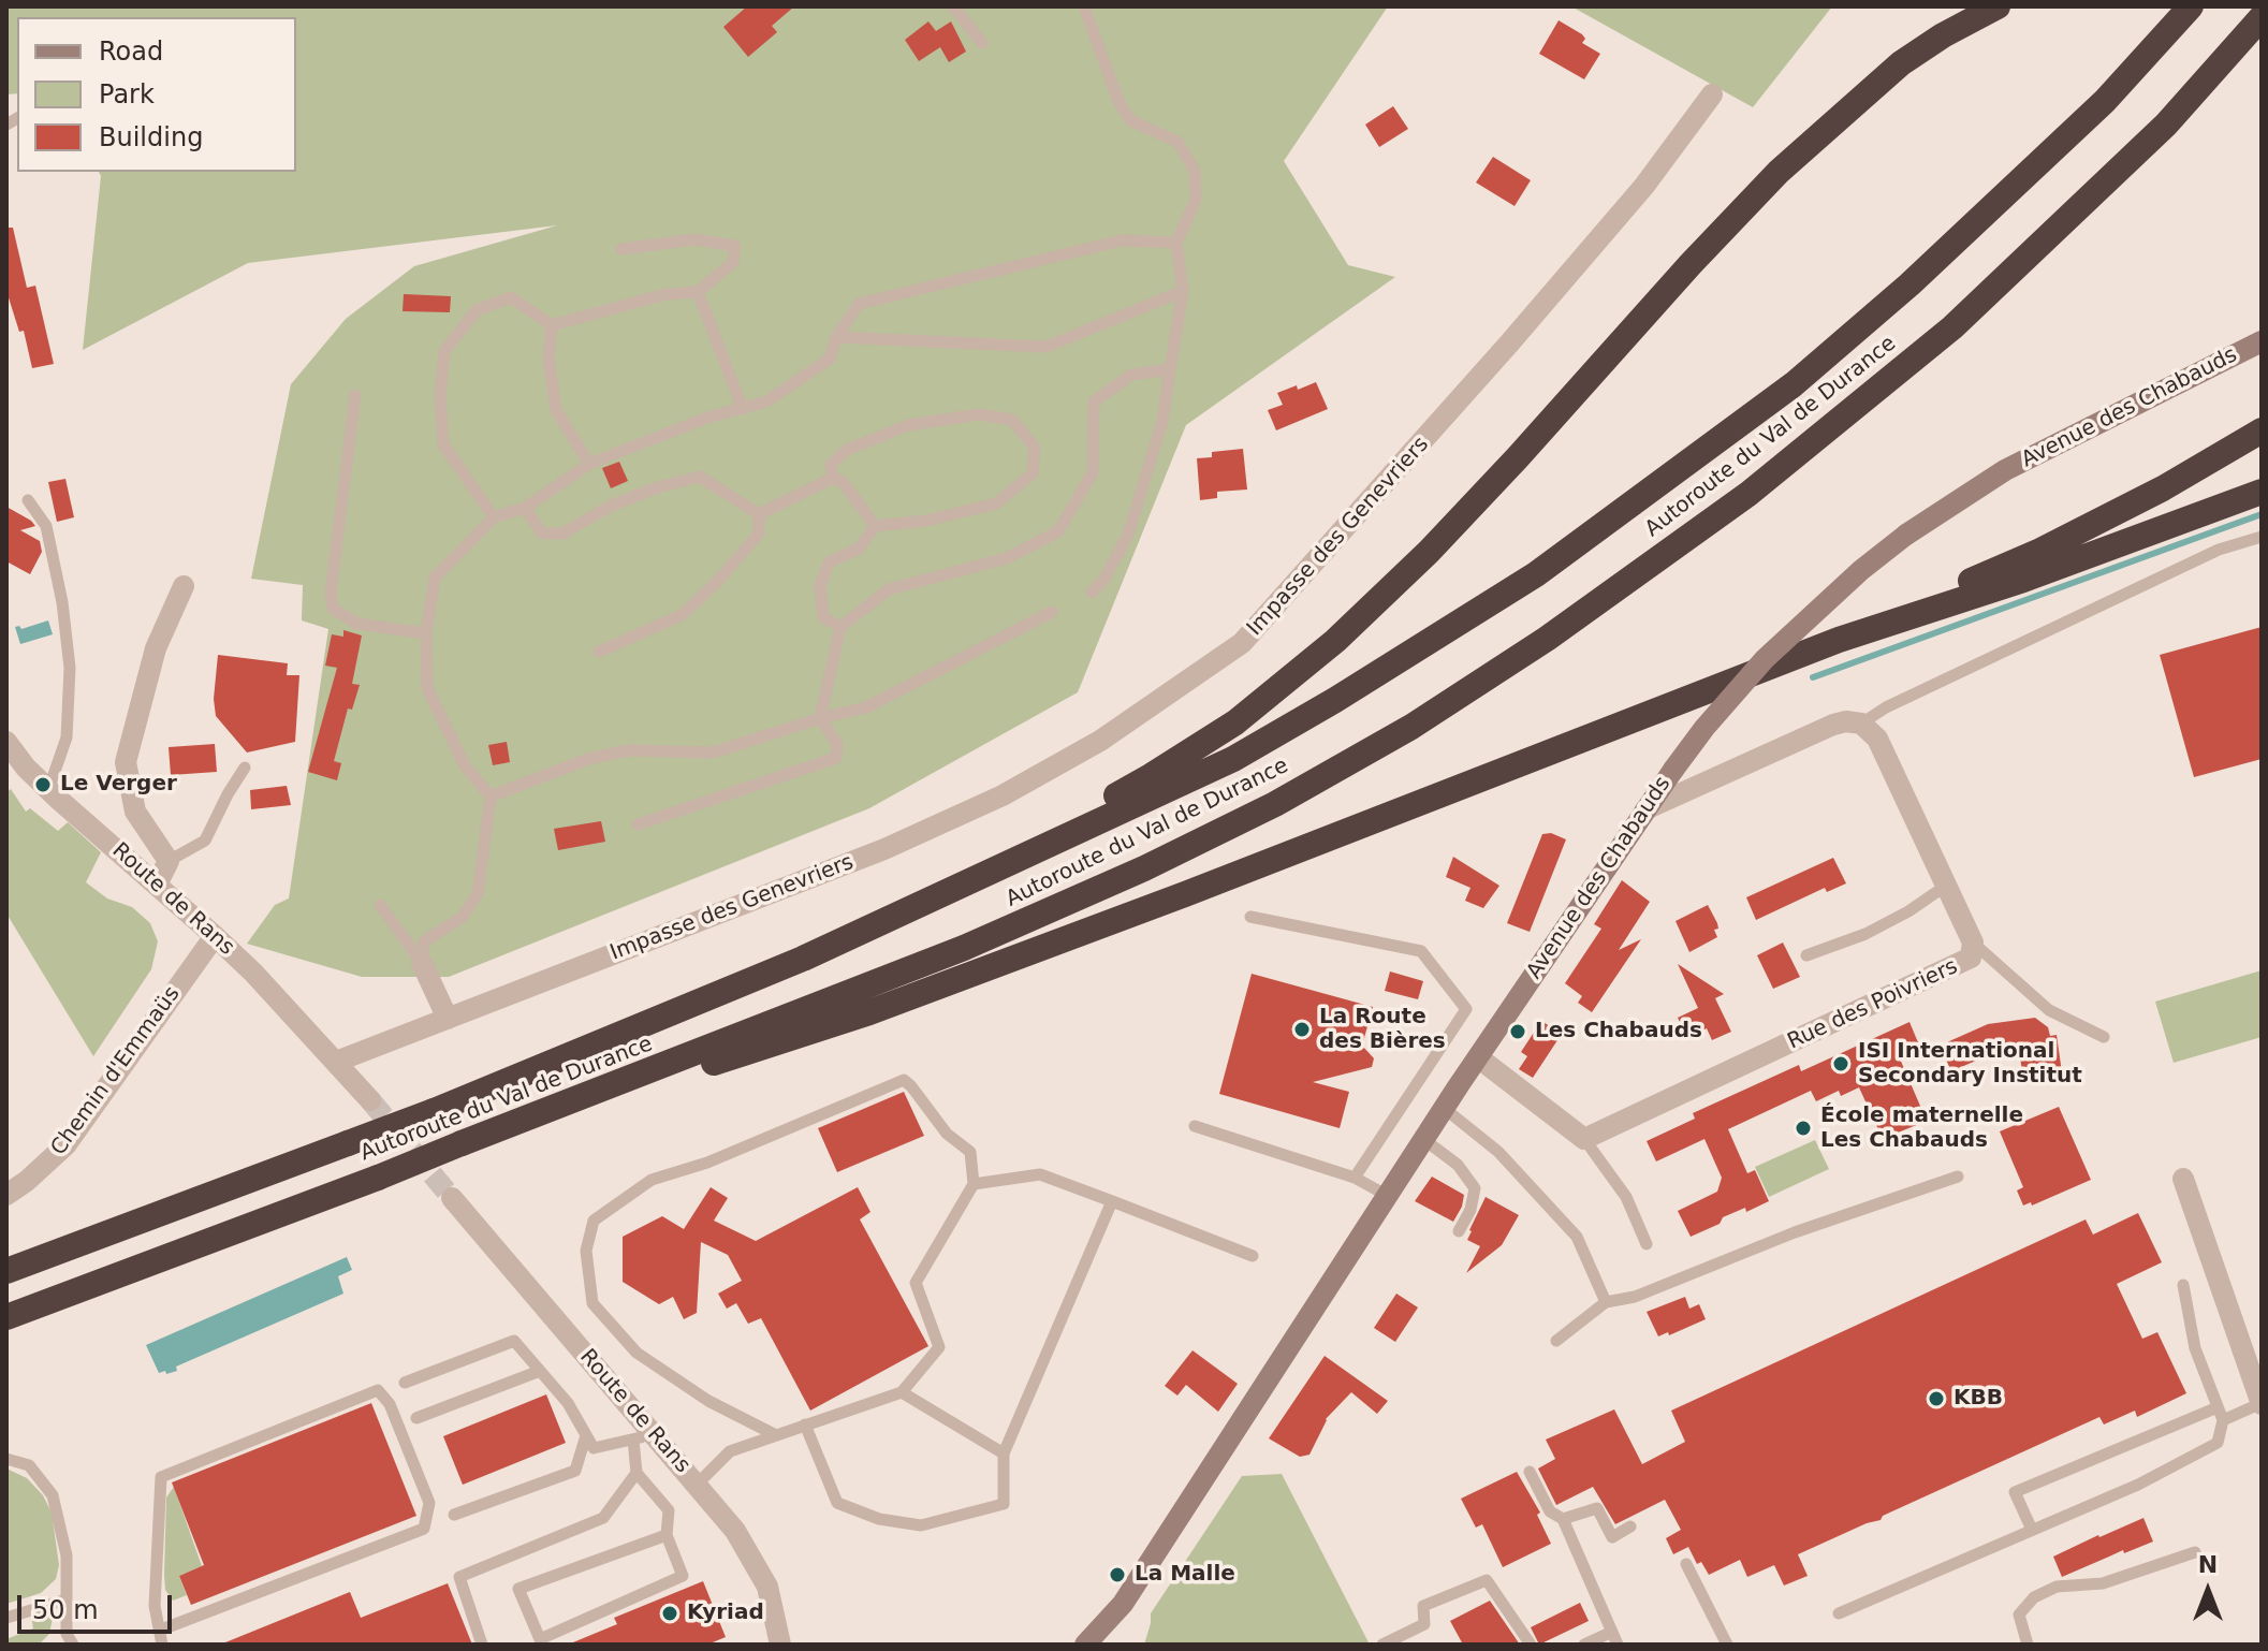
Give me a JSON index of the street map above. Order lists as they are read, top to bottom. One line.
{"streets":{"highway":["Autoroute du Val de Durance"],"main road":["Avenue des Chabauds"],"street":["Impasse des Genevriers","Route de Rans","Rue des Poivriers","Chemin d'Emmaüs"]},"crossings":[["Impasse des Genevriers","Route de Rans"],["Route de Rans","Chemin d'Emmaüs"]],"places":["Le Verger","La Route des Bières","Les Chabauds","ISI International Secondary Institut","École maternelle Les Chabauds","KBB","La Malle","Kyriad"],"legend":["Road","Park","Building"],"scale_bar":"50 m","north":"top"}
